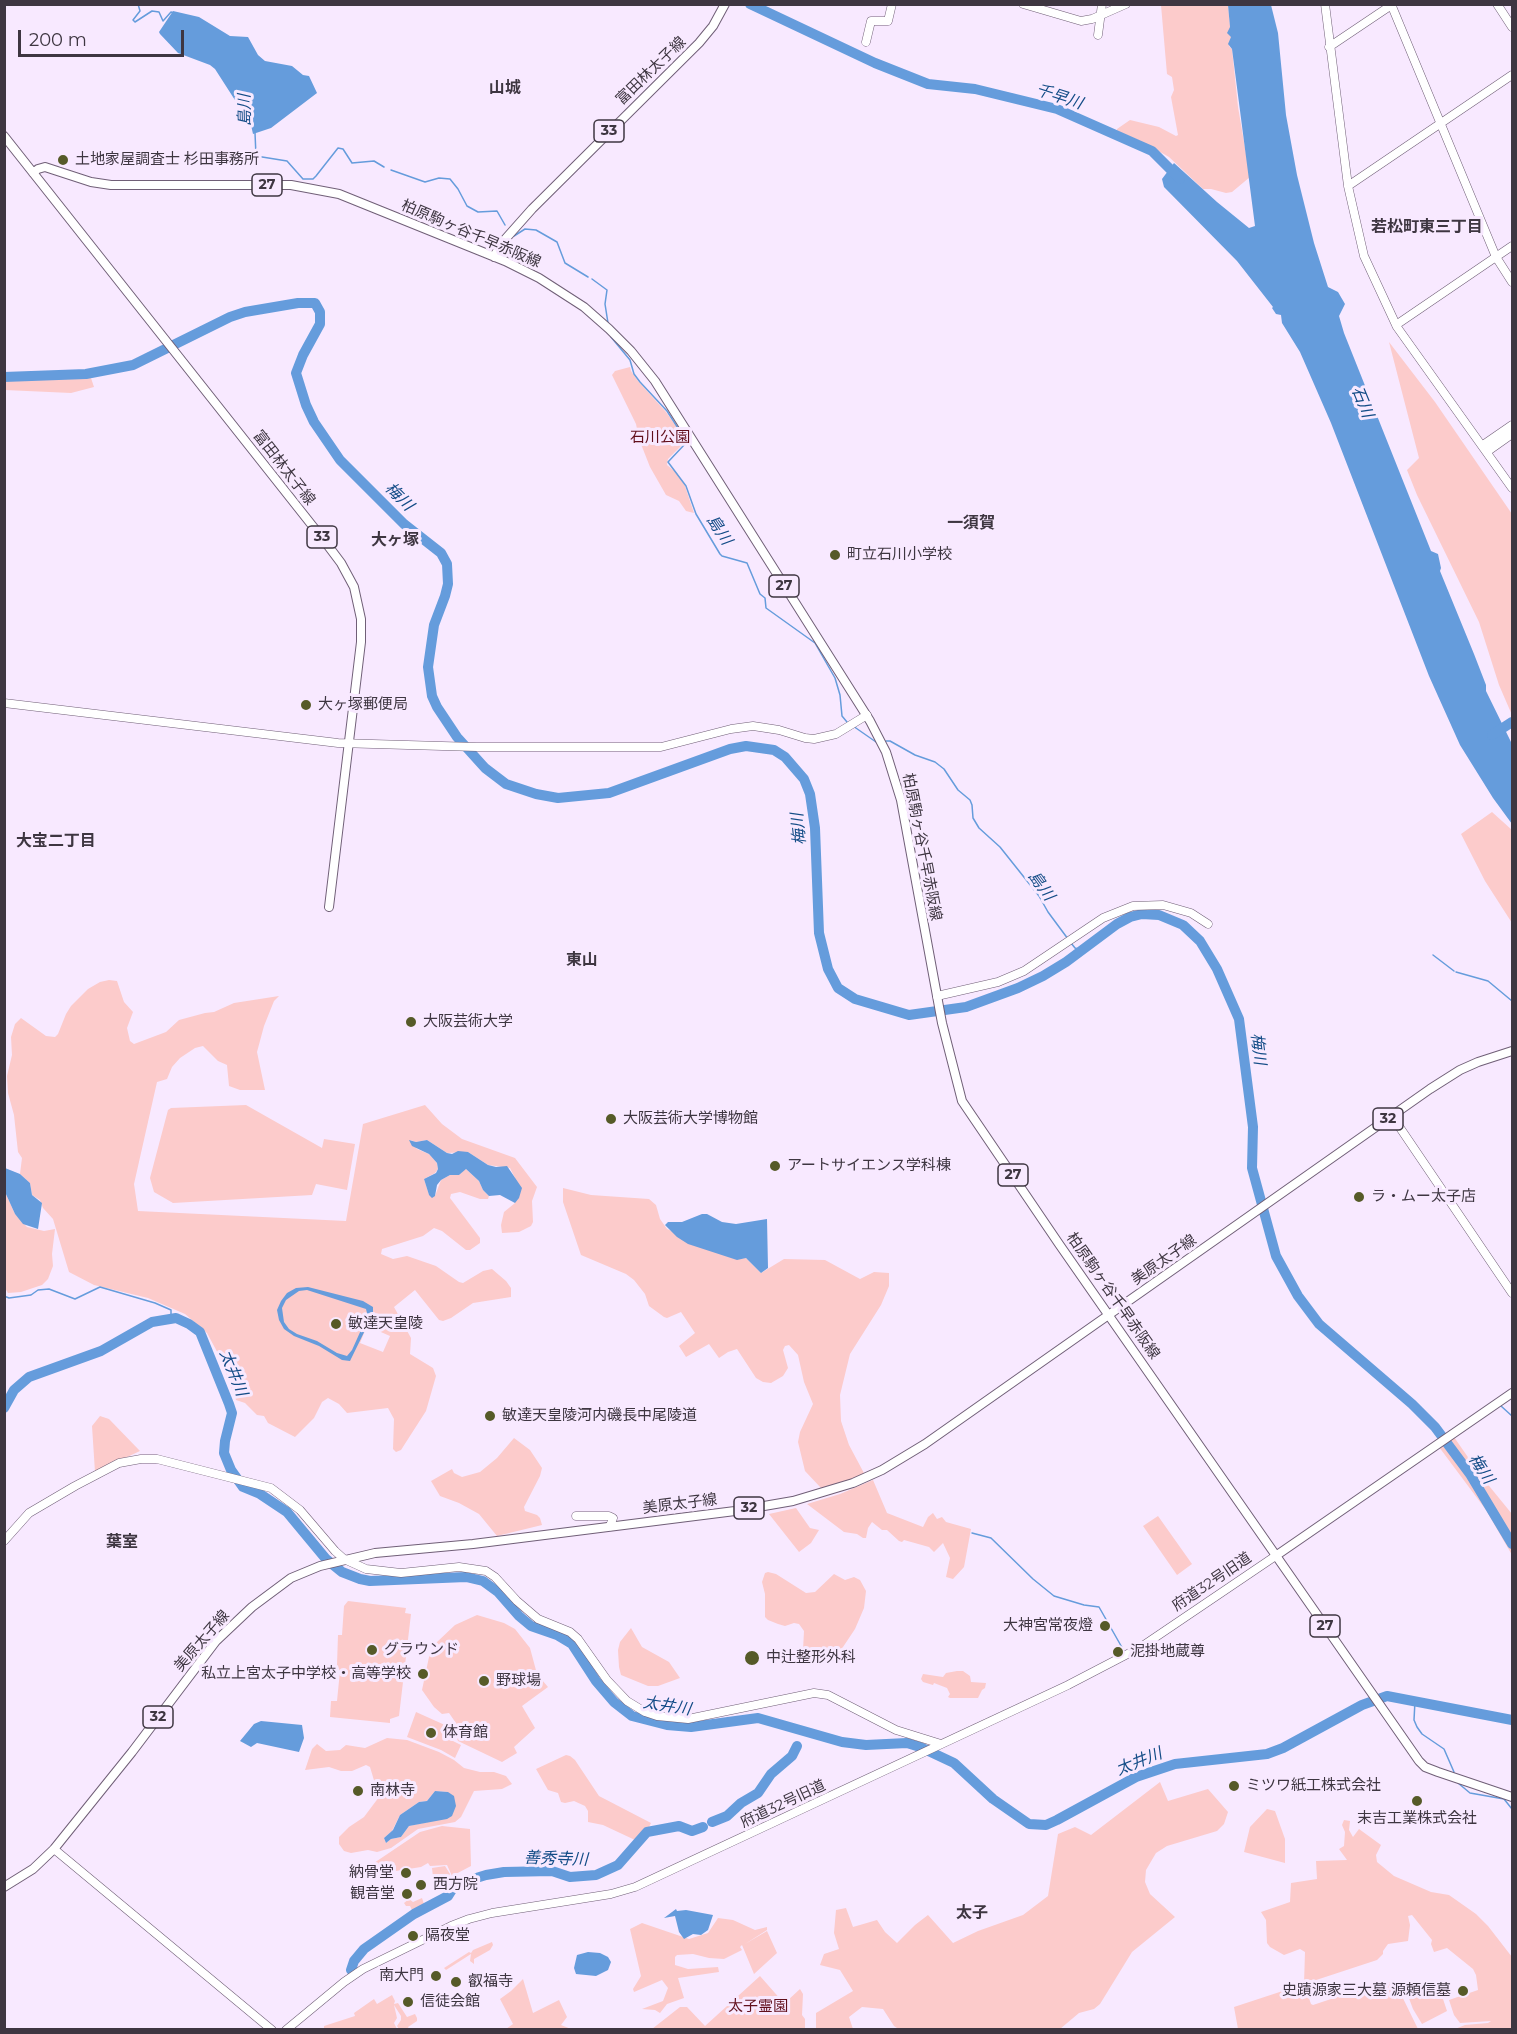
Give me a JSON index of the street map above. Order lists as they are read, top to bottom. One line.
{"streets":{"main road":["富田林太子線","33","27","柏原駒ヶ谷千早赤阪線","32","美原太子線"],"street":["府道32号旧道"]},"crossings":[["富田林太子線","柏原駒ヶ谷千早赤阪線"],["柏原駒ヶ谷千早赤阪線","美原太子線"],["柏原駒ヶ谷千早赤阪線","府道32号旧道"]],"districts":["山城","若松町東三丁目","一須賀","大ヶ塚","大宝二丁目","東山","葉室","太子"],"water":["千早川","島川","石川","梅川","太井川","善秀寺川"],"parks":["石川公園","太子霊園"],"places":["土地家屋調査士 杉田事務所","町立石川小学校","大ヶ塚郵便局","大阪芸術大学","大阪芸術大学博物館","アートサイエンス学科棟","ラ・ムー太子店","敏達天皇陵","敏達天皇陵河内磯長中尾陵道","大神宮常夜燈","グラウンド","泥掛地蔵尊","中辻整形外科","私立上宮太子中学校・高等学校","野球場","体育館","ミツワ紙工株式会社","南林寺","末吉工業株式会社","納骨堂","西方院","観音堂","隔夜堂","南大門","叡福寺","史蹟源家三大墓 源頼信墓","信徒会館"],"scale_bar":"200 m"}
